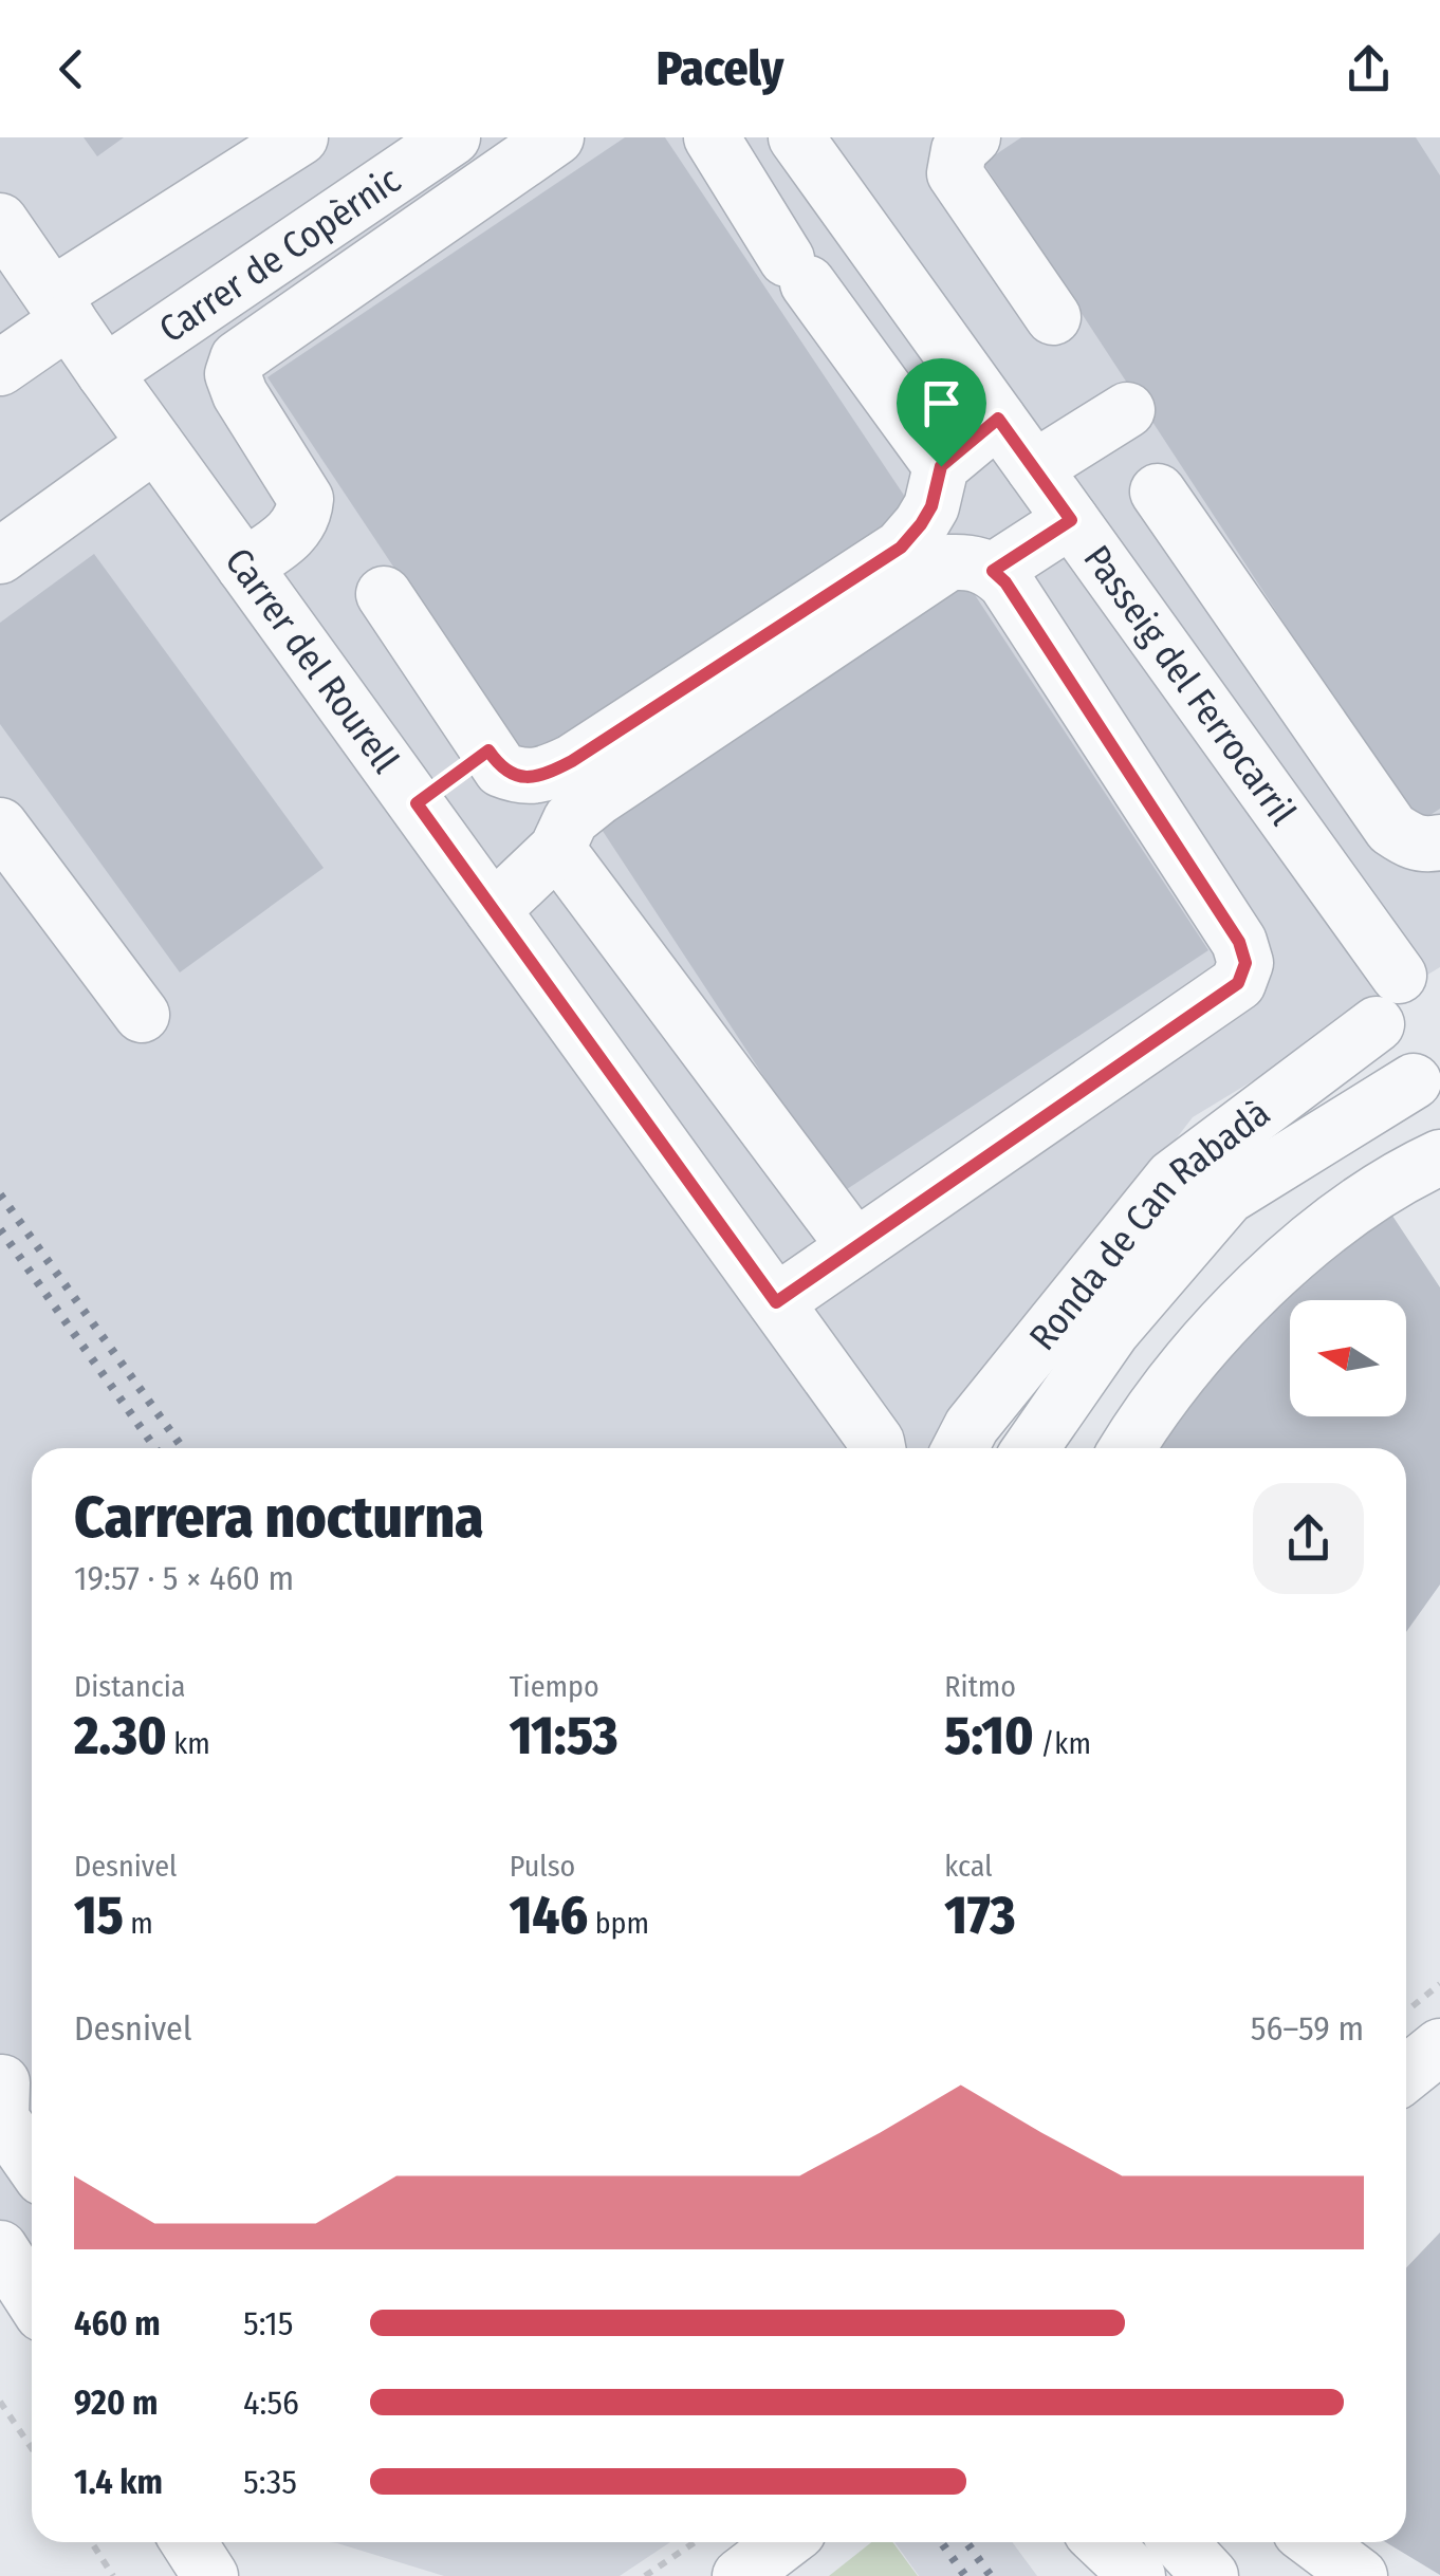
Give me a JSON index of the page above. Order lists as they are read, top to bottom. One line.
{"streets":{"street":["Carrer de Copèrnic","Carrer del Rourell","Passeig del Ferrocarril","Ronda de Can Rabadà"]},"crossings":[["Carrer de Copèrnic","Carrer del Rourell"],["Passeig del Ferrocarril","Ronda de Can Rabadà"]],"north":"left","page":{"header":"Pacely","heading":["Carrera nocturna","19:57 · 5 × 460 m"],"stats":[["Distancia","2.30 km"],["Tiempo","11:53"],["Ritmo","5:10 /km"],["Desnivel","15 m"],["Pulso","146 bpm"],["kcal","173"]],"chart":["Desnivel","56–59 m"],"list":[{"name":"460 m","note":"5:15"},{"name":"920 m","note":"4:56"},{"name":"1.4 km","note":"5:35"}]}}
